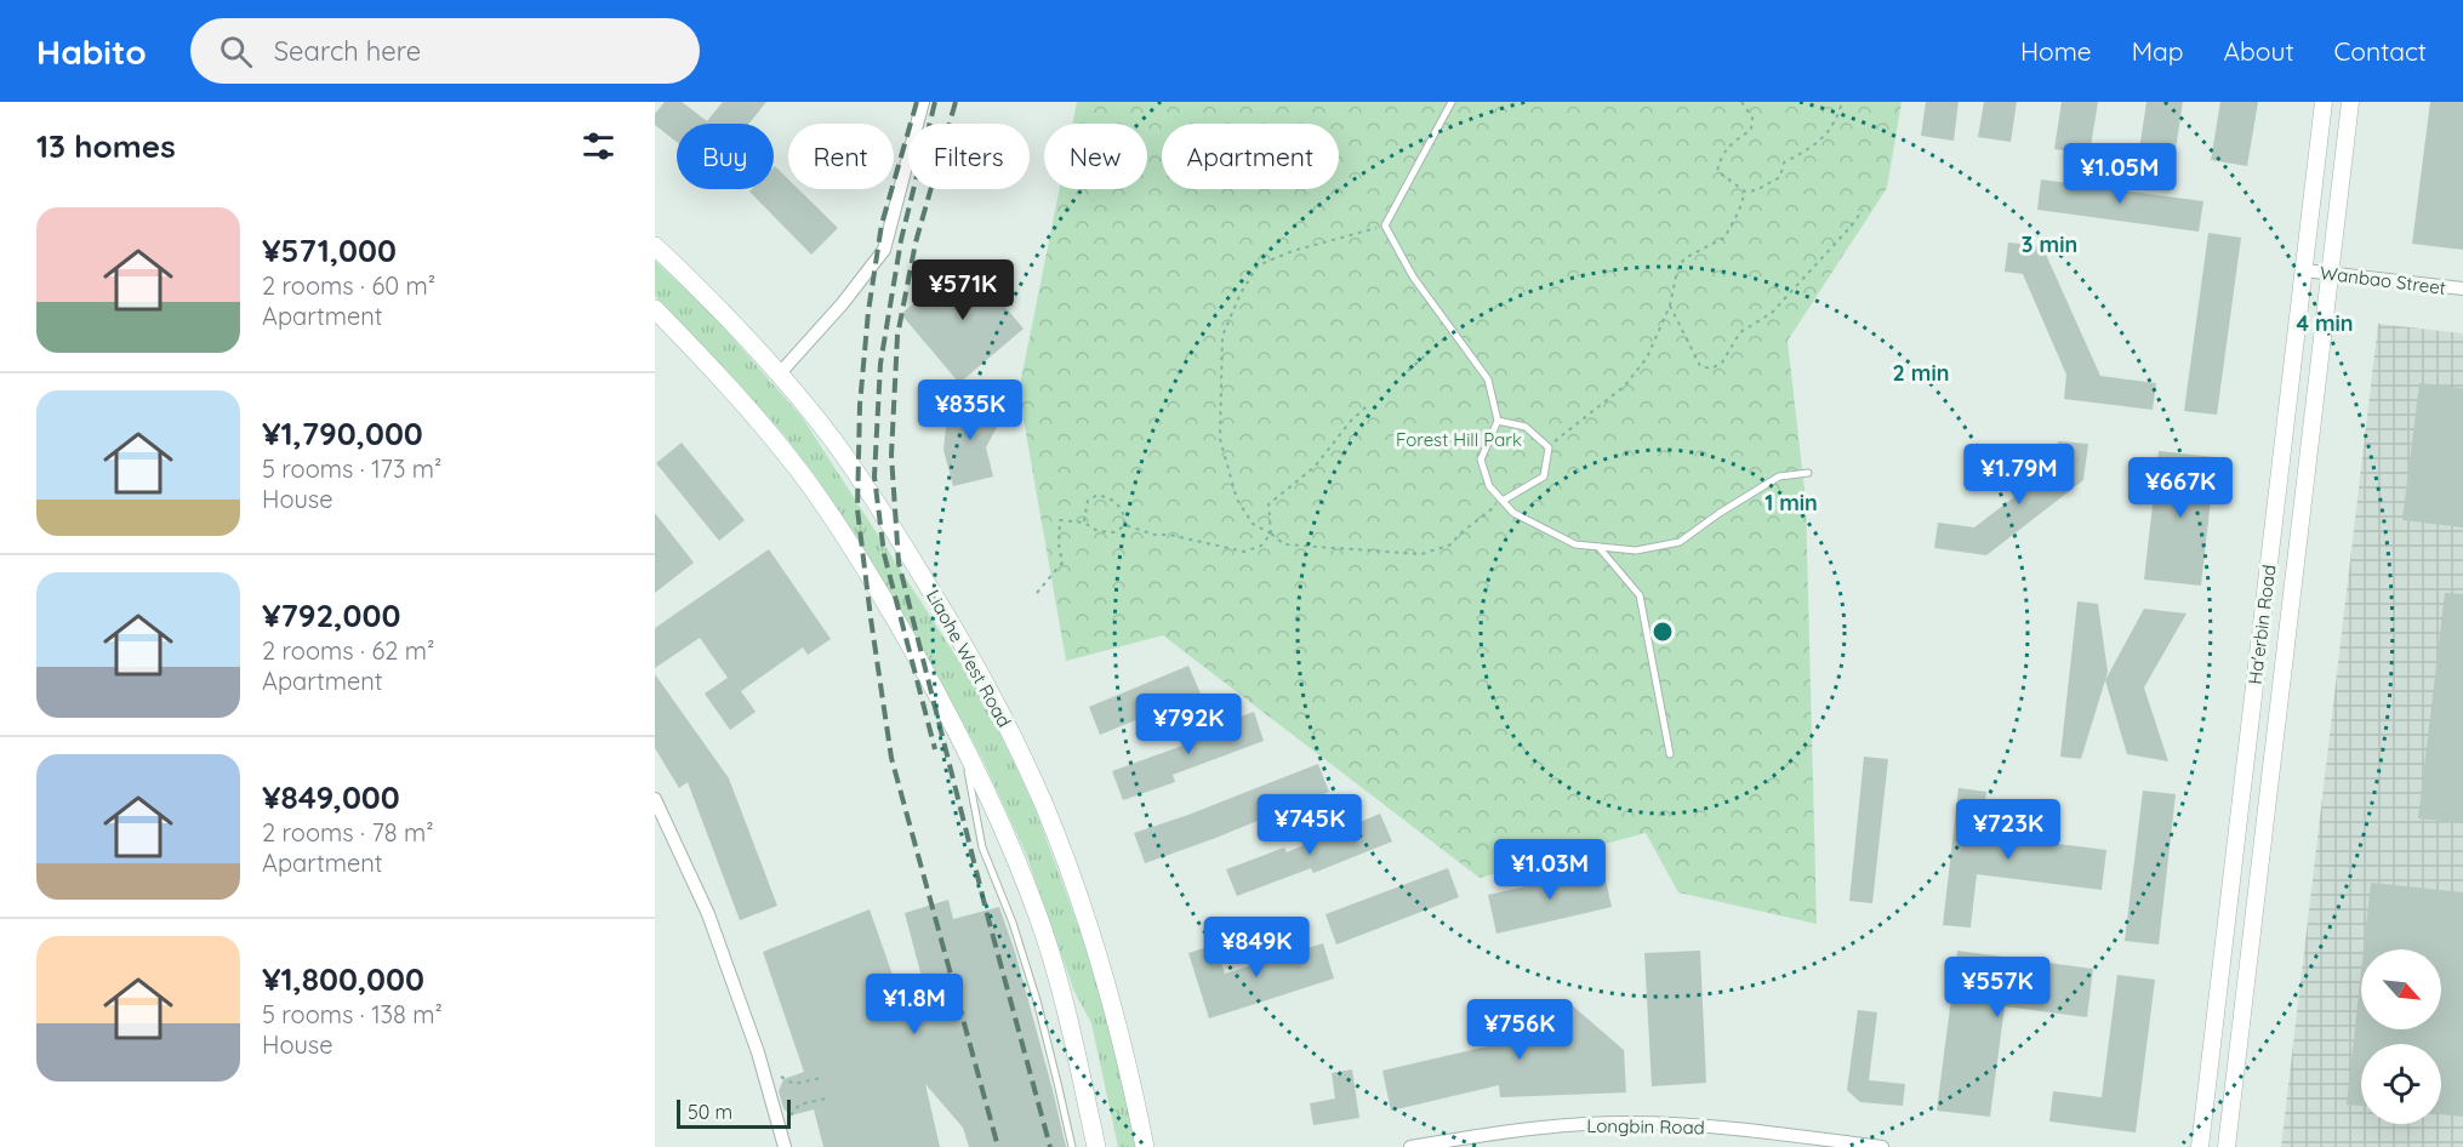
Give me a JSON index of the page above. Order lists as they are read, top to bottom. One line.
{"streets":{"main road":["Liaohe West Road"],"street":["Wanbao Street","Ha'erbin Road","Longbin Road"]},"crossings":[["Wanbao Street","Ha'erbin Road"]],"parks":["Forest Hill Park"],"scale_bar":"50 m","north":"bottom right","page":{"header":"Habito","search":"Search here","nav":["Home","Map","About","Contact"],"heading":"13 homes","chip":["Buy","Rent","Filters","New","Apartment"],"price":["¥1.05M","¥571K","¥835K","¥1.79M","¥667K","¥792K","¥745K","¥723K","¥1.03M","¥849K","¥557K","¥1.8M","¥756K"],"list":[{"name":"¥571,000","note":"2 rooms · 60 m² · Apartment"},{"name":"¥1,790,000","note":"5 rooms · 173 m² · House"},{"name":"¥792,000","note":"2 rooms · 62 m² · Apartment"},{"name":"¥849,000","note":"2 rooms · 78 m² · Apartment"},{"name":"¥1,800,000","note":"5 rooms · 138 m² · House"}],"scale":"50 m"},"rings":["3 min","4 min","2 min","1 min"]}
